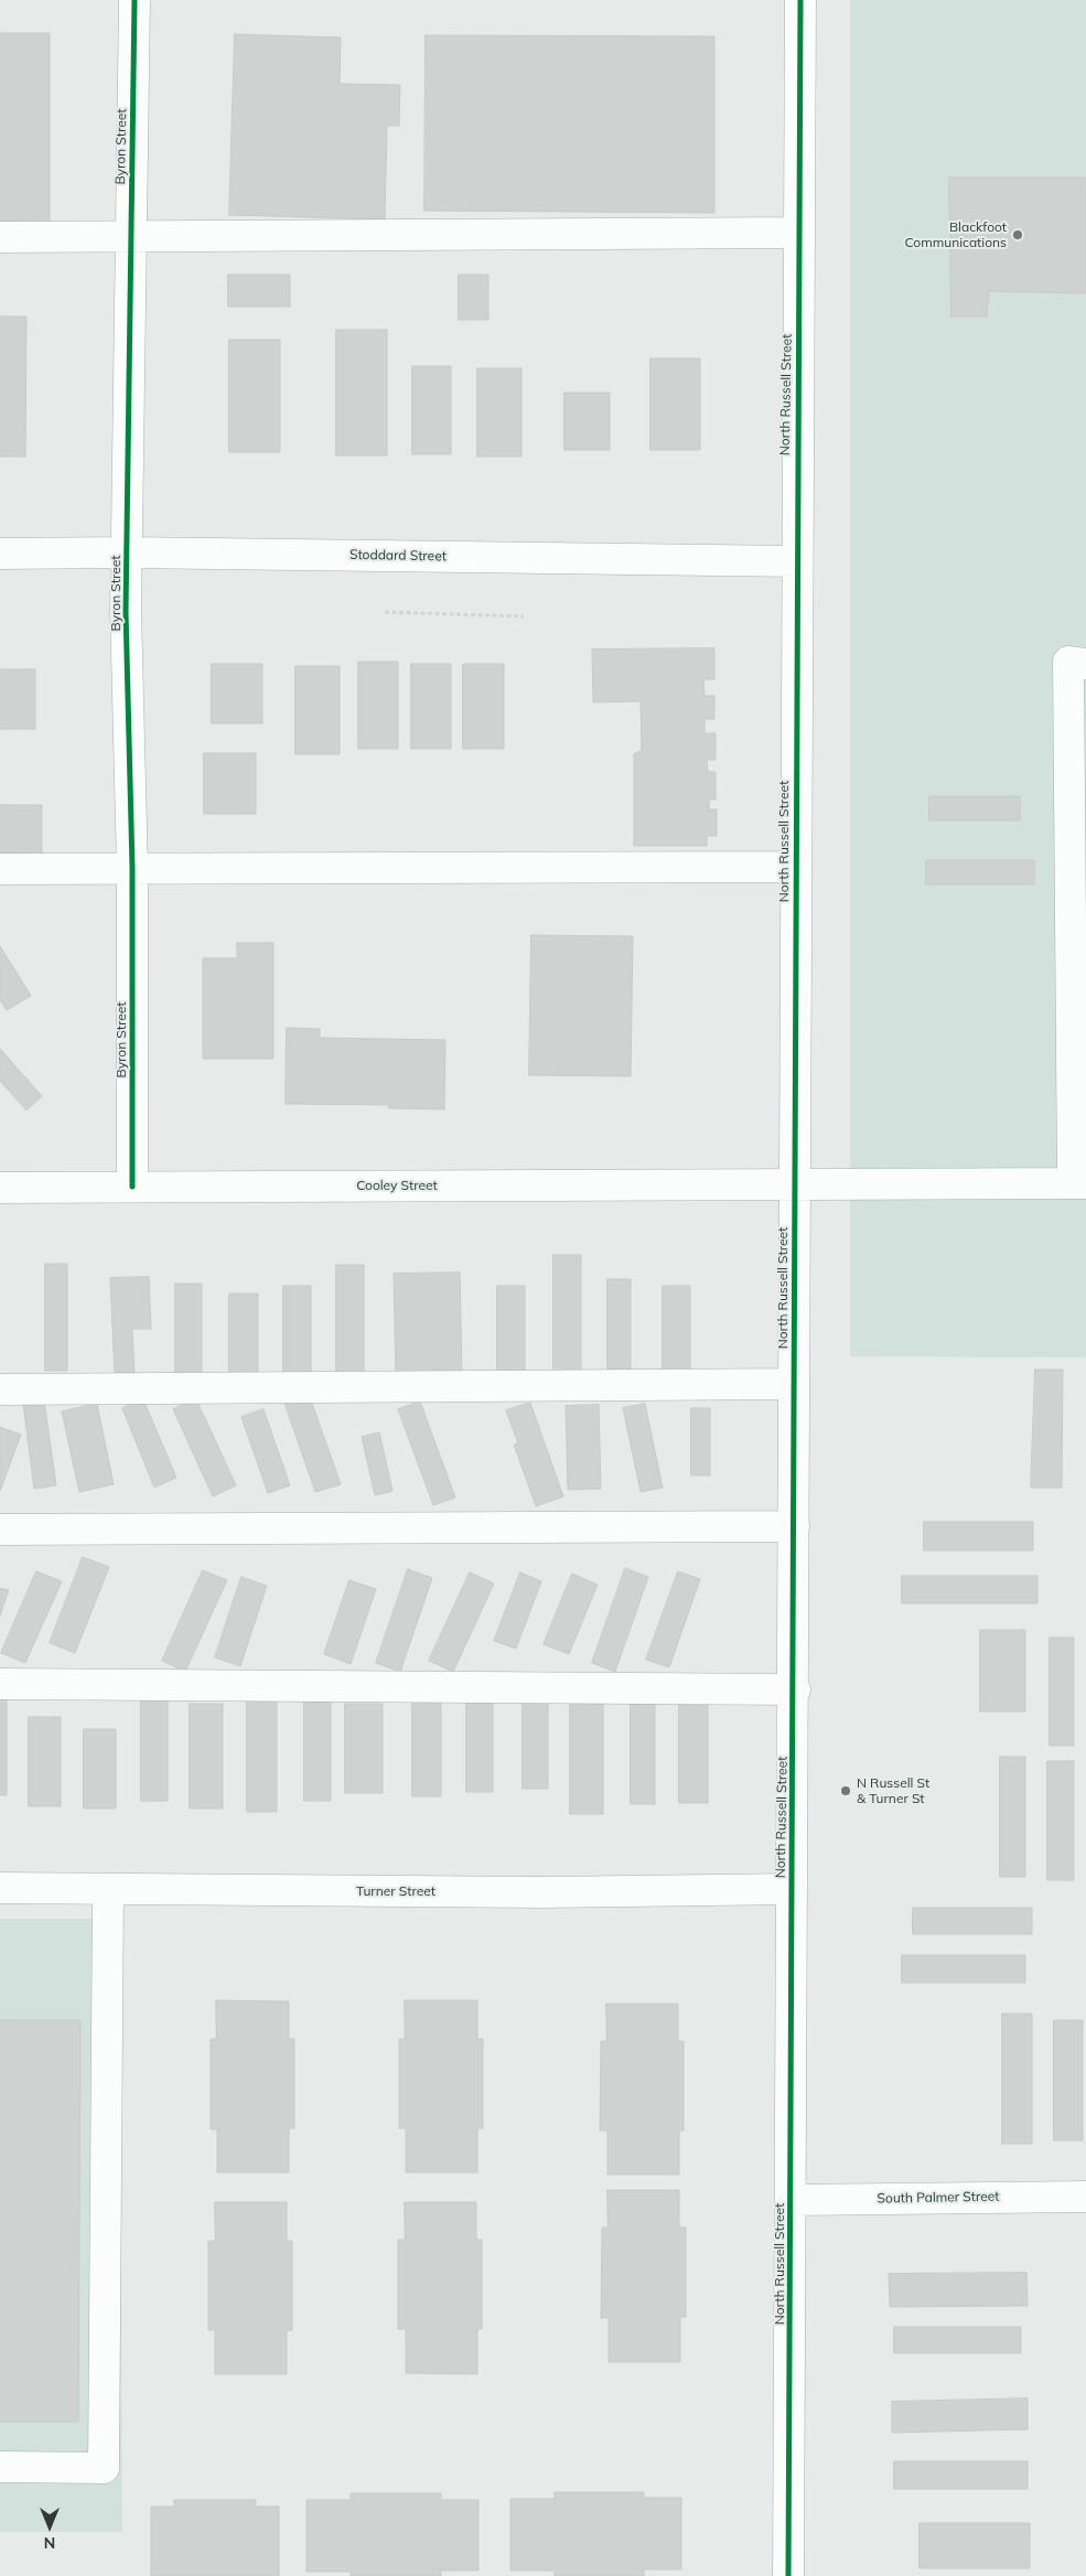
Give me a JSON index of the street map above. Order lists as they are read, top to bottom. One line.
{"streets":{"street":["Byron Street","North Russell Street","Stoddard Street","Cooley Street","Turner Street","South Palmer Street"]},"crossings":[["Byron Street","Stoddard Street"],["Byron Street","Cooley Street"],["North Russell Street","Stoddard Street"],["North Russell Street","Cooley Street"],["North Russell Street","Turner Street"],["North Russell Street","South Palmer Street"]],"places":["Blackfoot Communications","N Russell St & Turner St"],"north":"bottom"}
